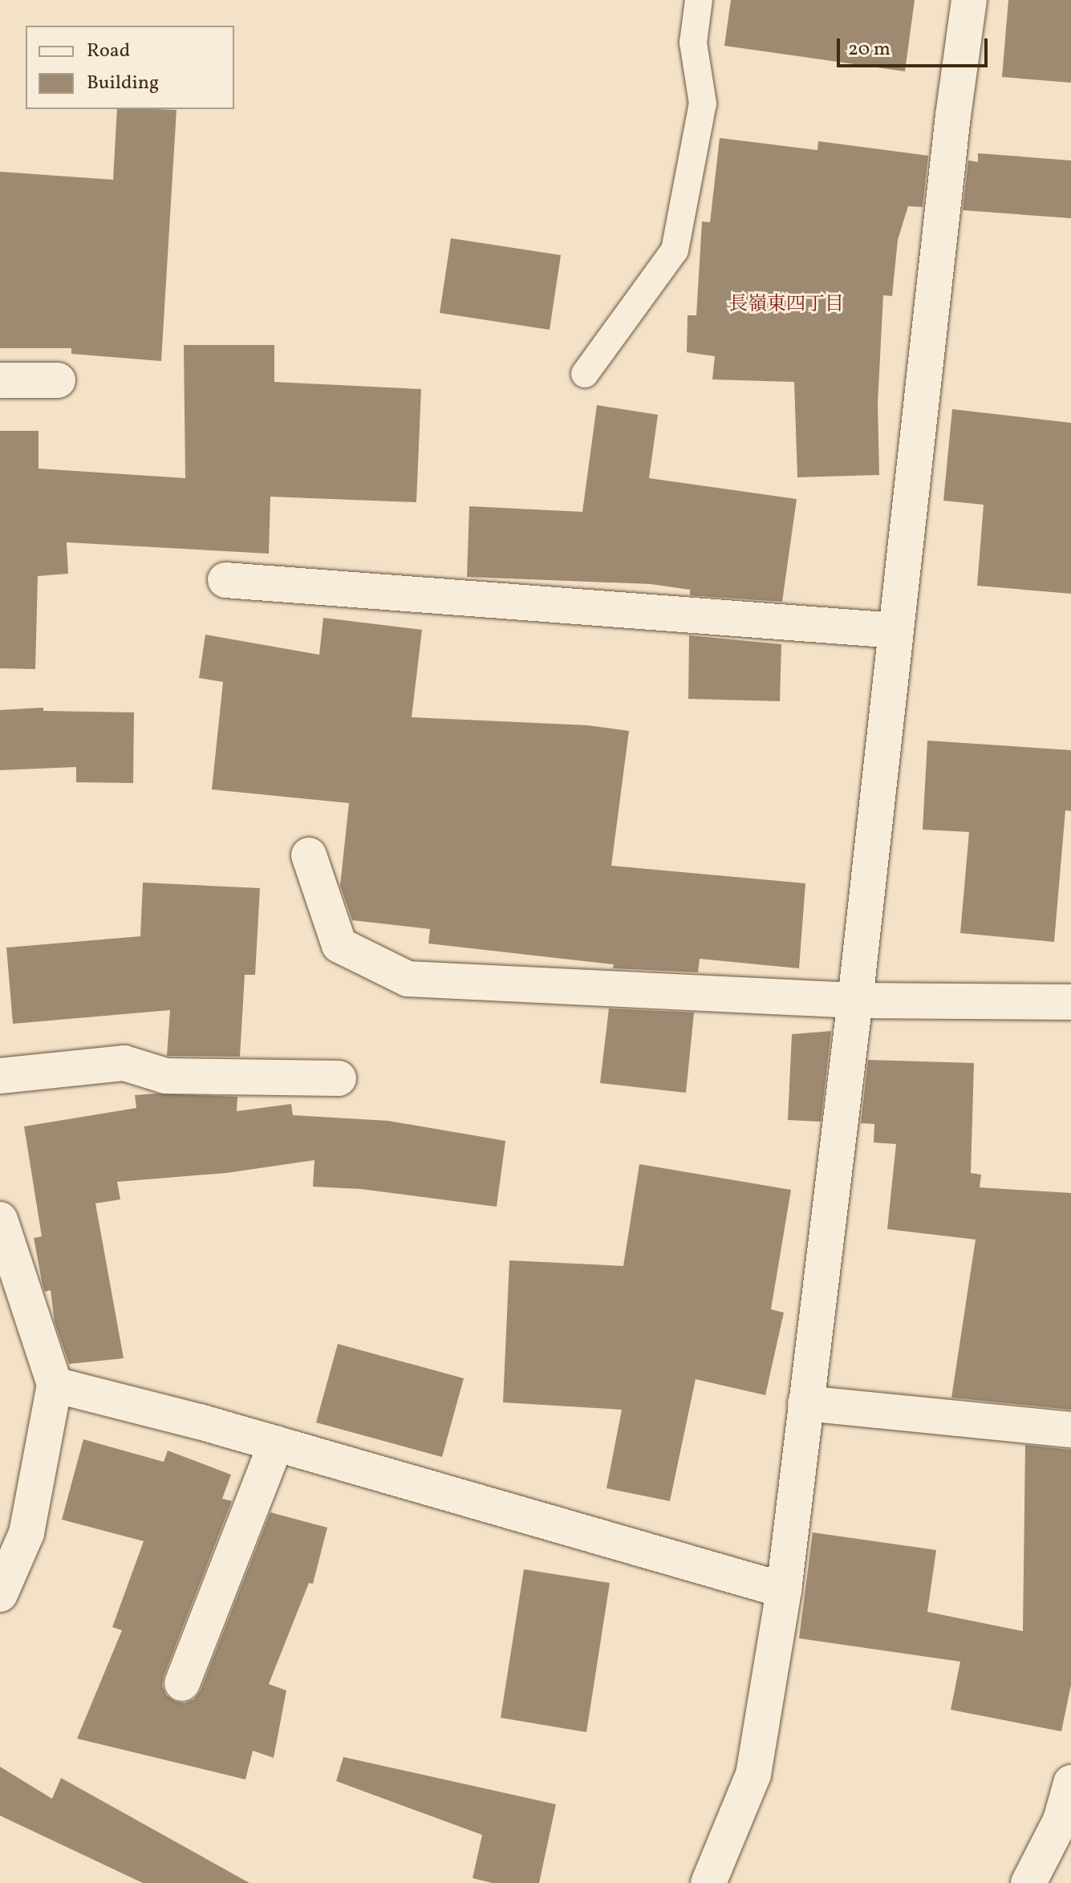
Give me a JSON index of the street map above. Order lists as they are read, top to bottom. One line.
{"districts":["長嶺東四丁目"],"legend":["Road","Building"],"scale_bar":"20 m"}
